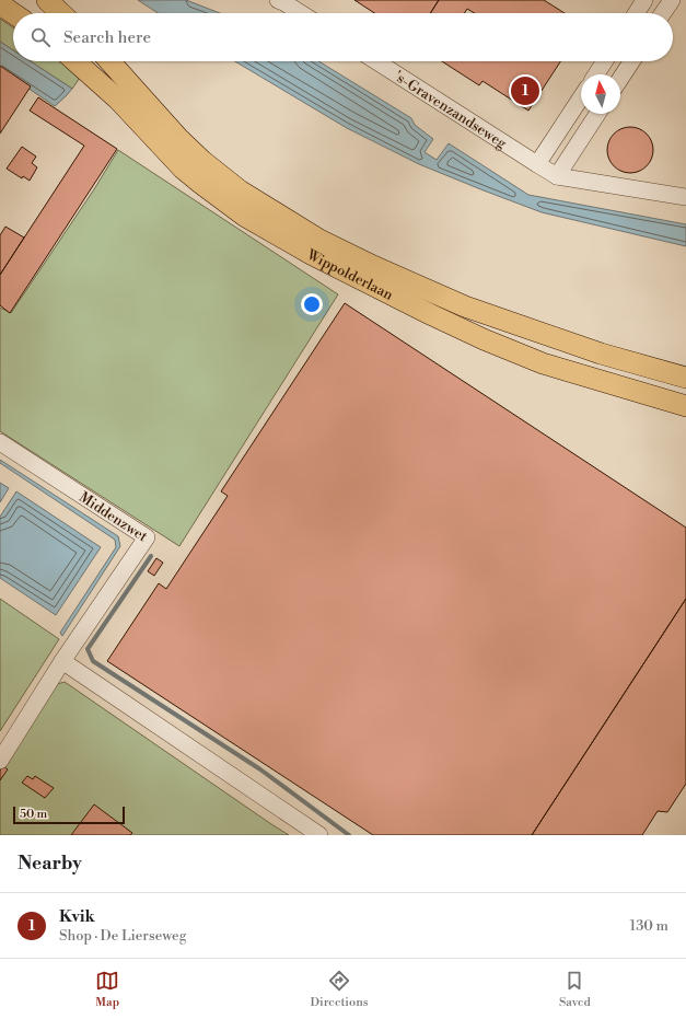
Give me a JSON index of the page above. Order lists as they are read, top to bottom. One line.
{"streets":{"main road":["Wippolderlaan"],"street":["'s-Gravenzandseweg","Middenzwet"]},"scale_bar":"50 m","north":"top","page":{"search":"Search here","pins":"1","scale":"50 m","heading":"Nearby","list":[{"mark":"1","name":"Kvik","note":"Shop · De Lierseweg","value":"130 m"}],"nav":["Map","Directions","Saved"]}}
